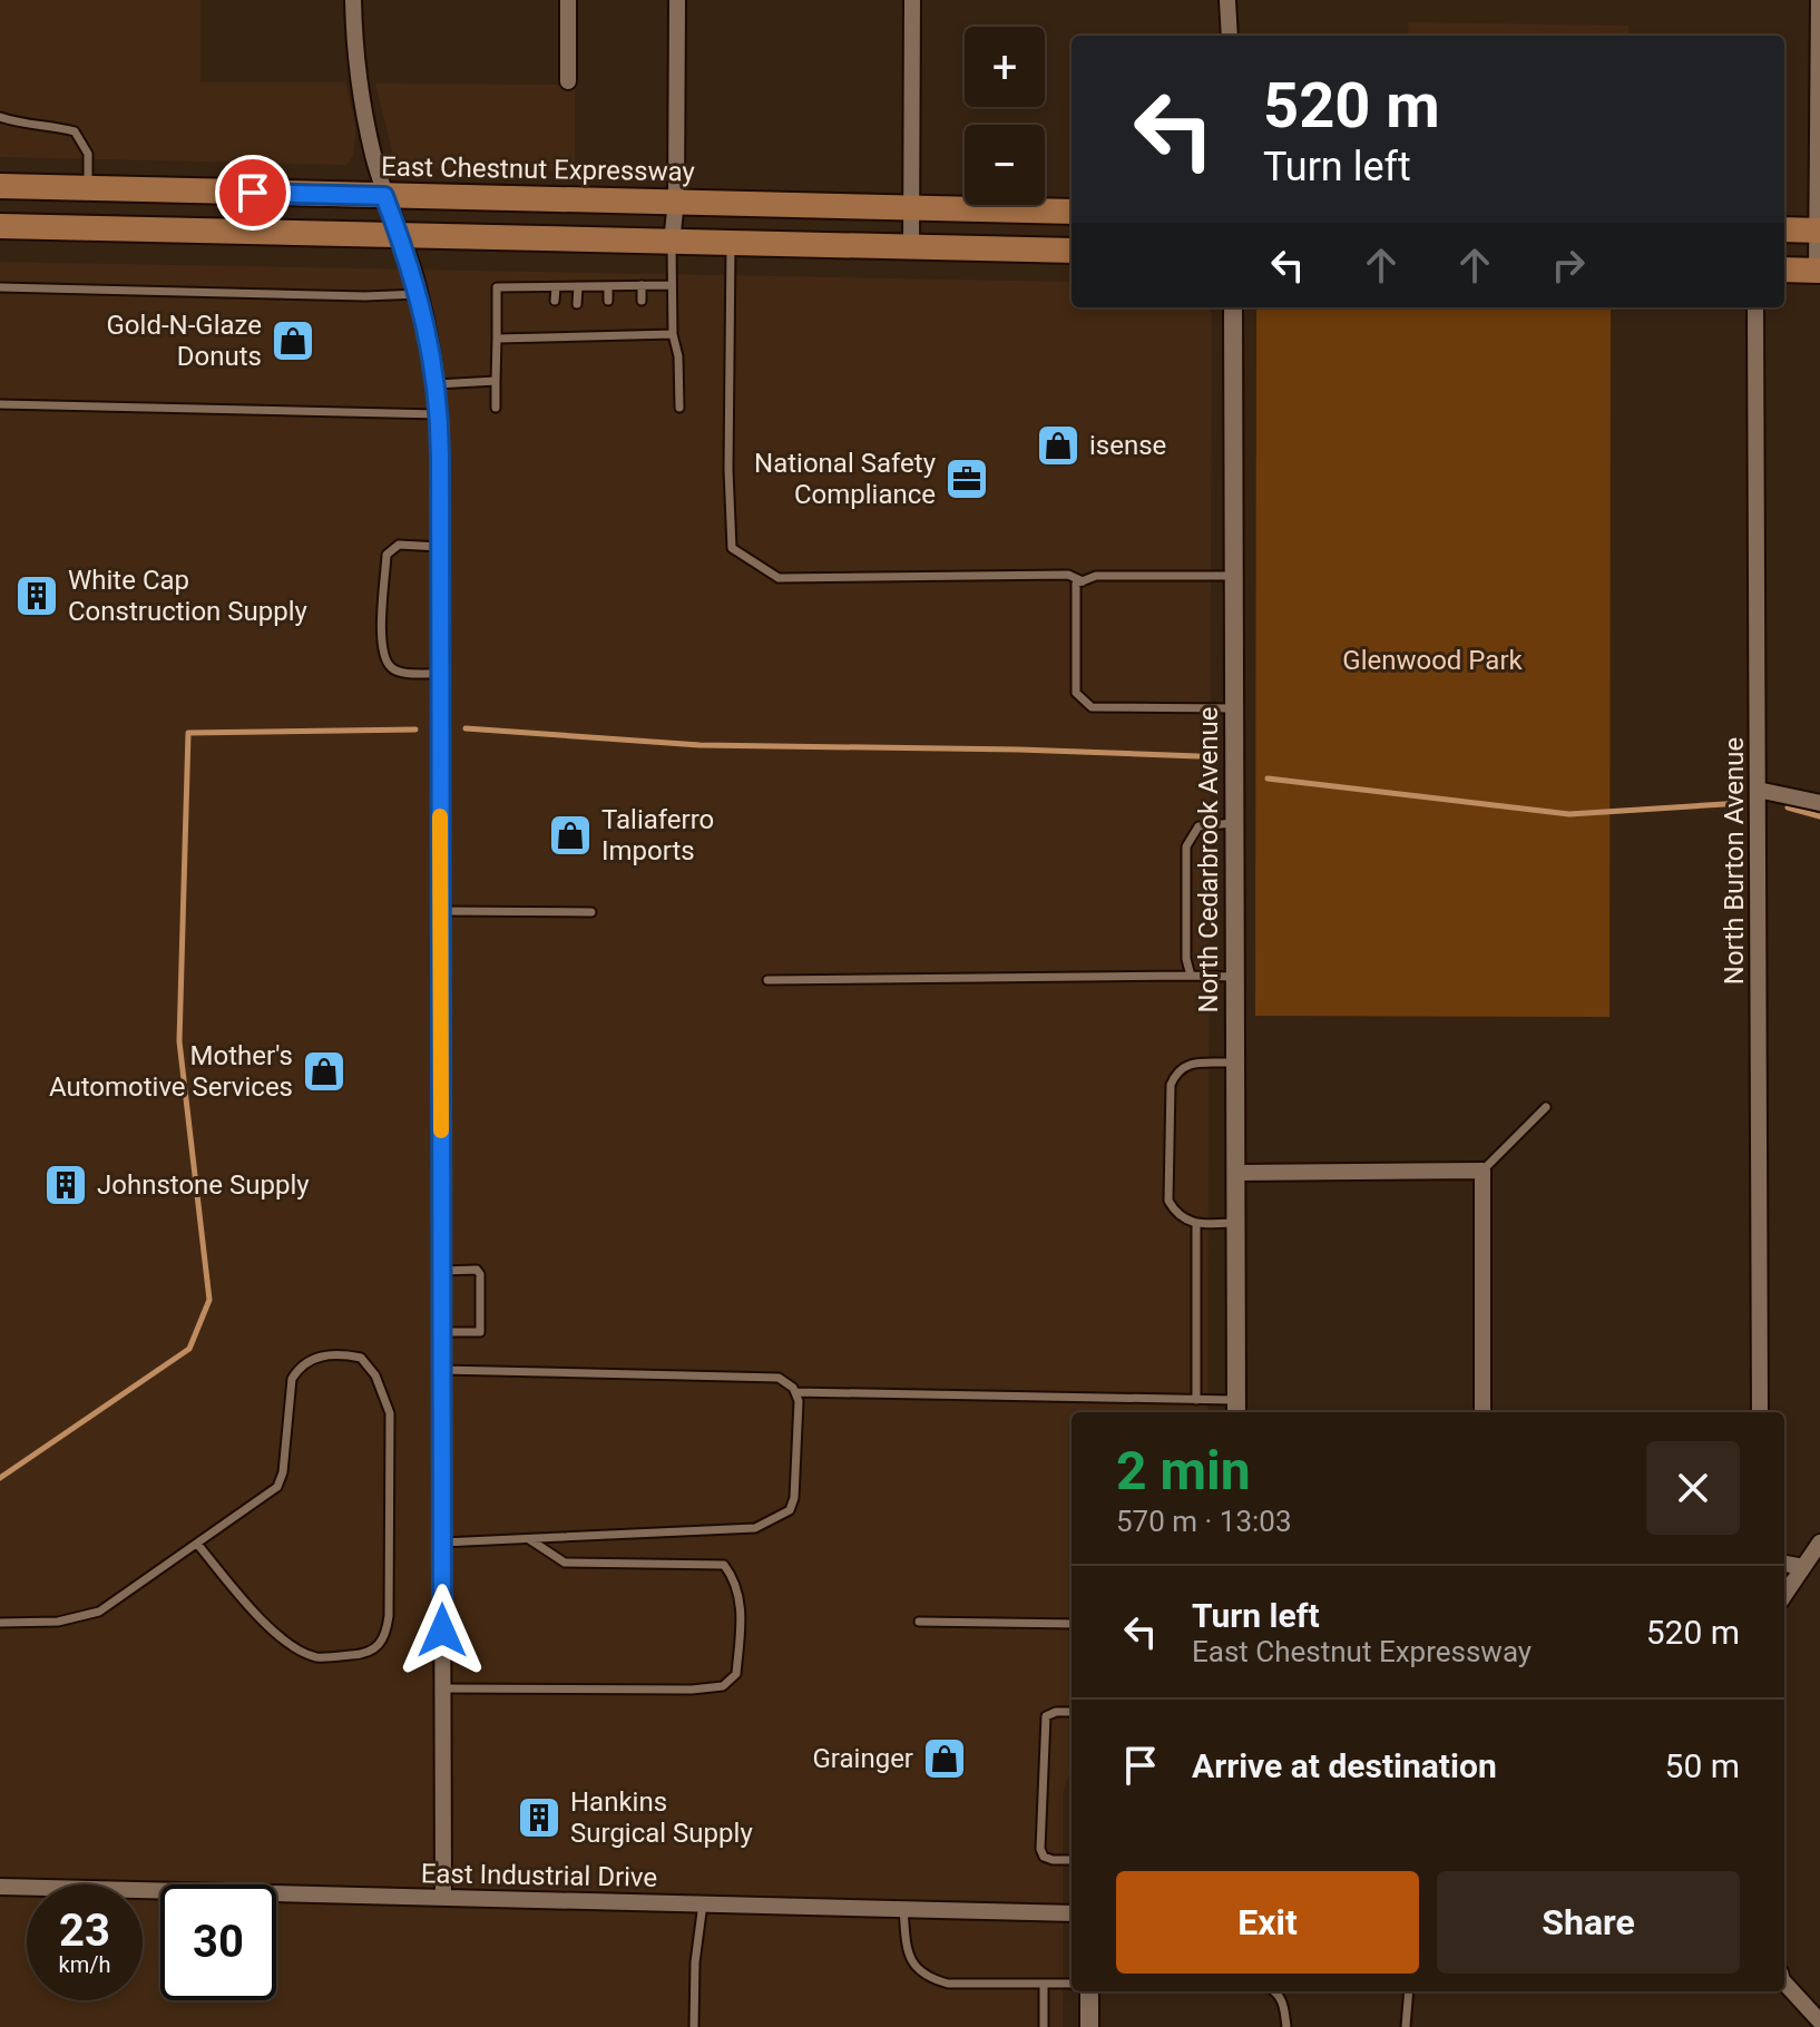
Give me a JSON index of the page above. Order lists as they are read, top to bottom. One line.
{"streets":{"main road":["East Chestnut Expressway"],"street":["North Cedarbrook Avenue","North Burton Avenue","East Industrial Drive"]},"parks":["Glenwood Park"],"places":{"shop":["Gold-N-Glaze Donuts","isense","Taliaferro Imports","Mother's Automotive Services","Grainger"],"office":["National Safety Compliance"],"building":["White Cap Construction Supply","Johnstone Supply","Hankins Surgical Supply"]},"page":{"map_buttons":["+","−"],"turn":["520 m","Turn left"],"heading":["2 min","570 m · 13:03"],"list":[{"name":"Turn left","note":"East Chestnut Expressway","value":"520 m"},{"name":"Arrive at destination","value":"50 m"}],"buttons":["Exit","Share"],"speed":"23 km/h","limit":"30"}}
